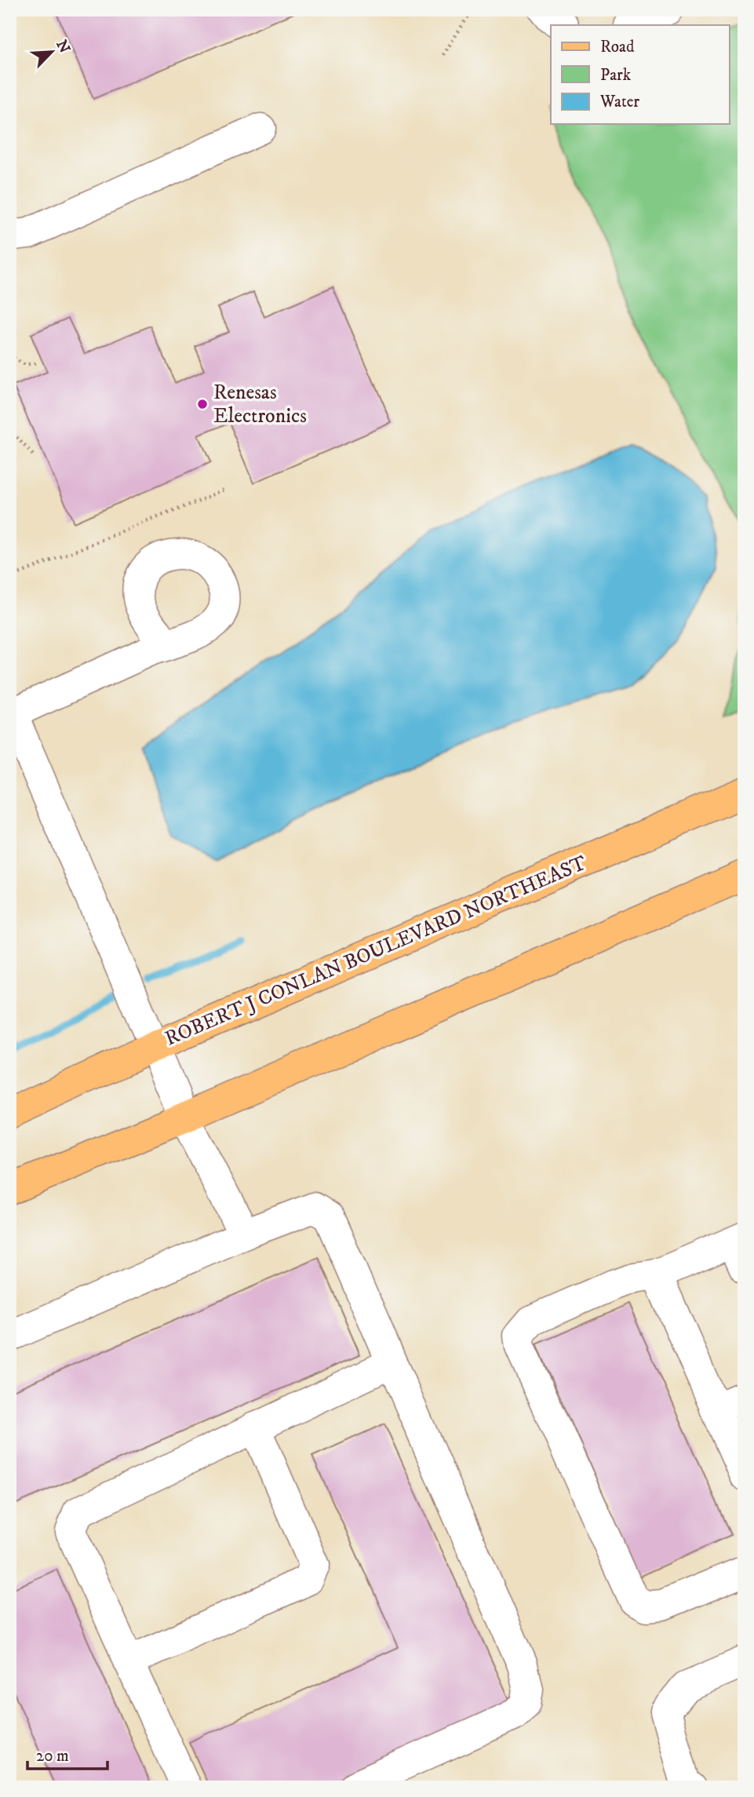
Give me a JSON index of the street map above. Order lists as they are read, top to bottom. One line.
{"streets":{"main road":["ROBERT J CONLAN BOULEVARD NORTHEAST"]},"places":["Renesas Electronics"],"legend":["Road","Park","Water"],"scale_bar":"20 m","north":"top right"}
